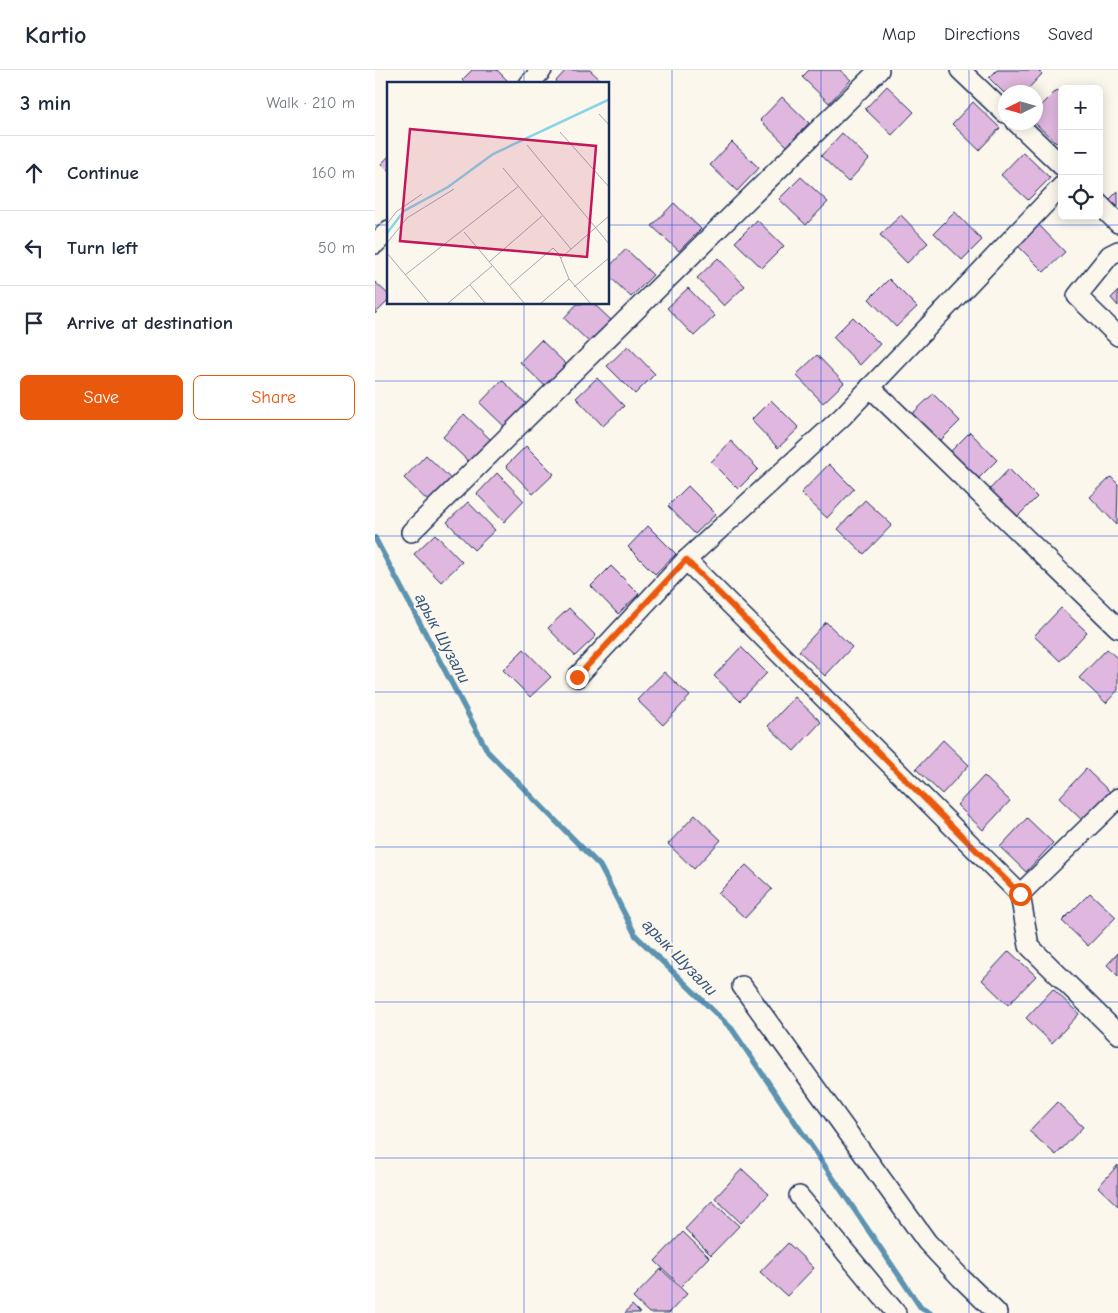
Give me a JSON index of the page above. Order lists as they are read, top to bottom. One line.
{"water":["арык Шузали"],"north":"left","page":{"header":"Kartio","nav":["Map","Directions","Saved"],"heading":["3 min","Walk · 210 m"],"map_buttons":["+","−"],"list":[["Continue","160 m"],["Turn left","50 m"],"Arrive at destination"],"buttons":["Save","Share"]}}
